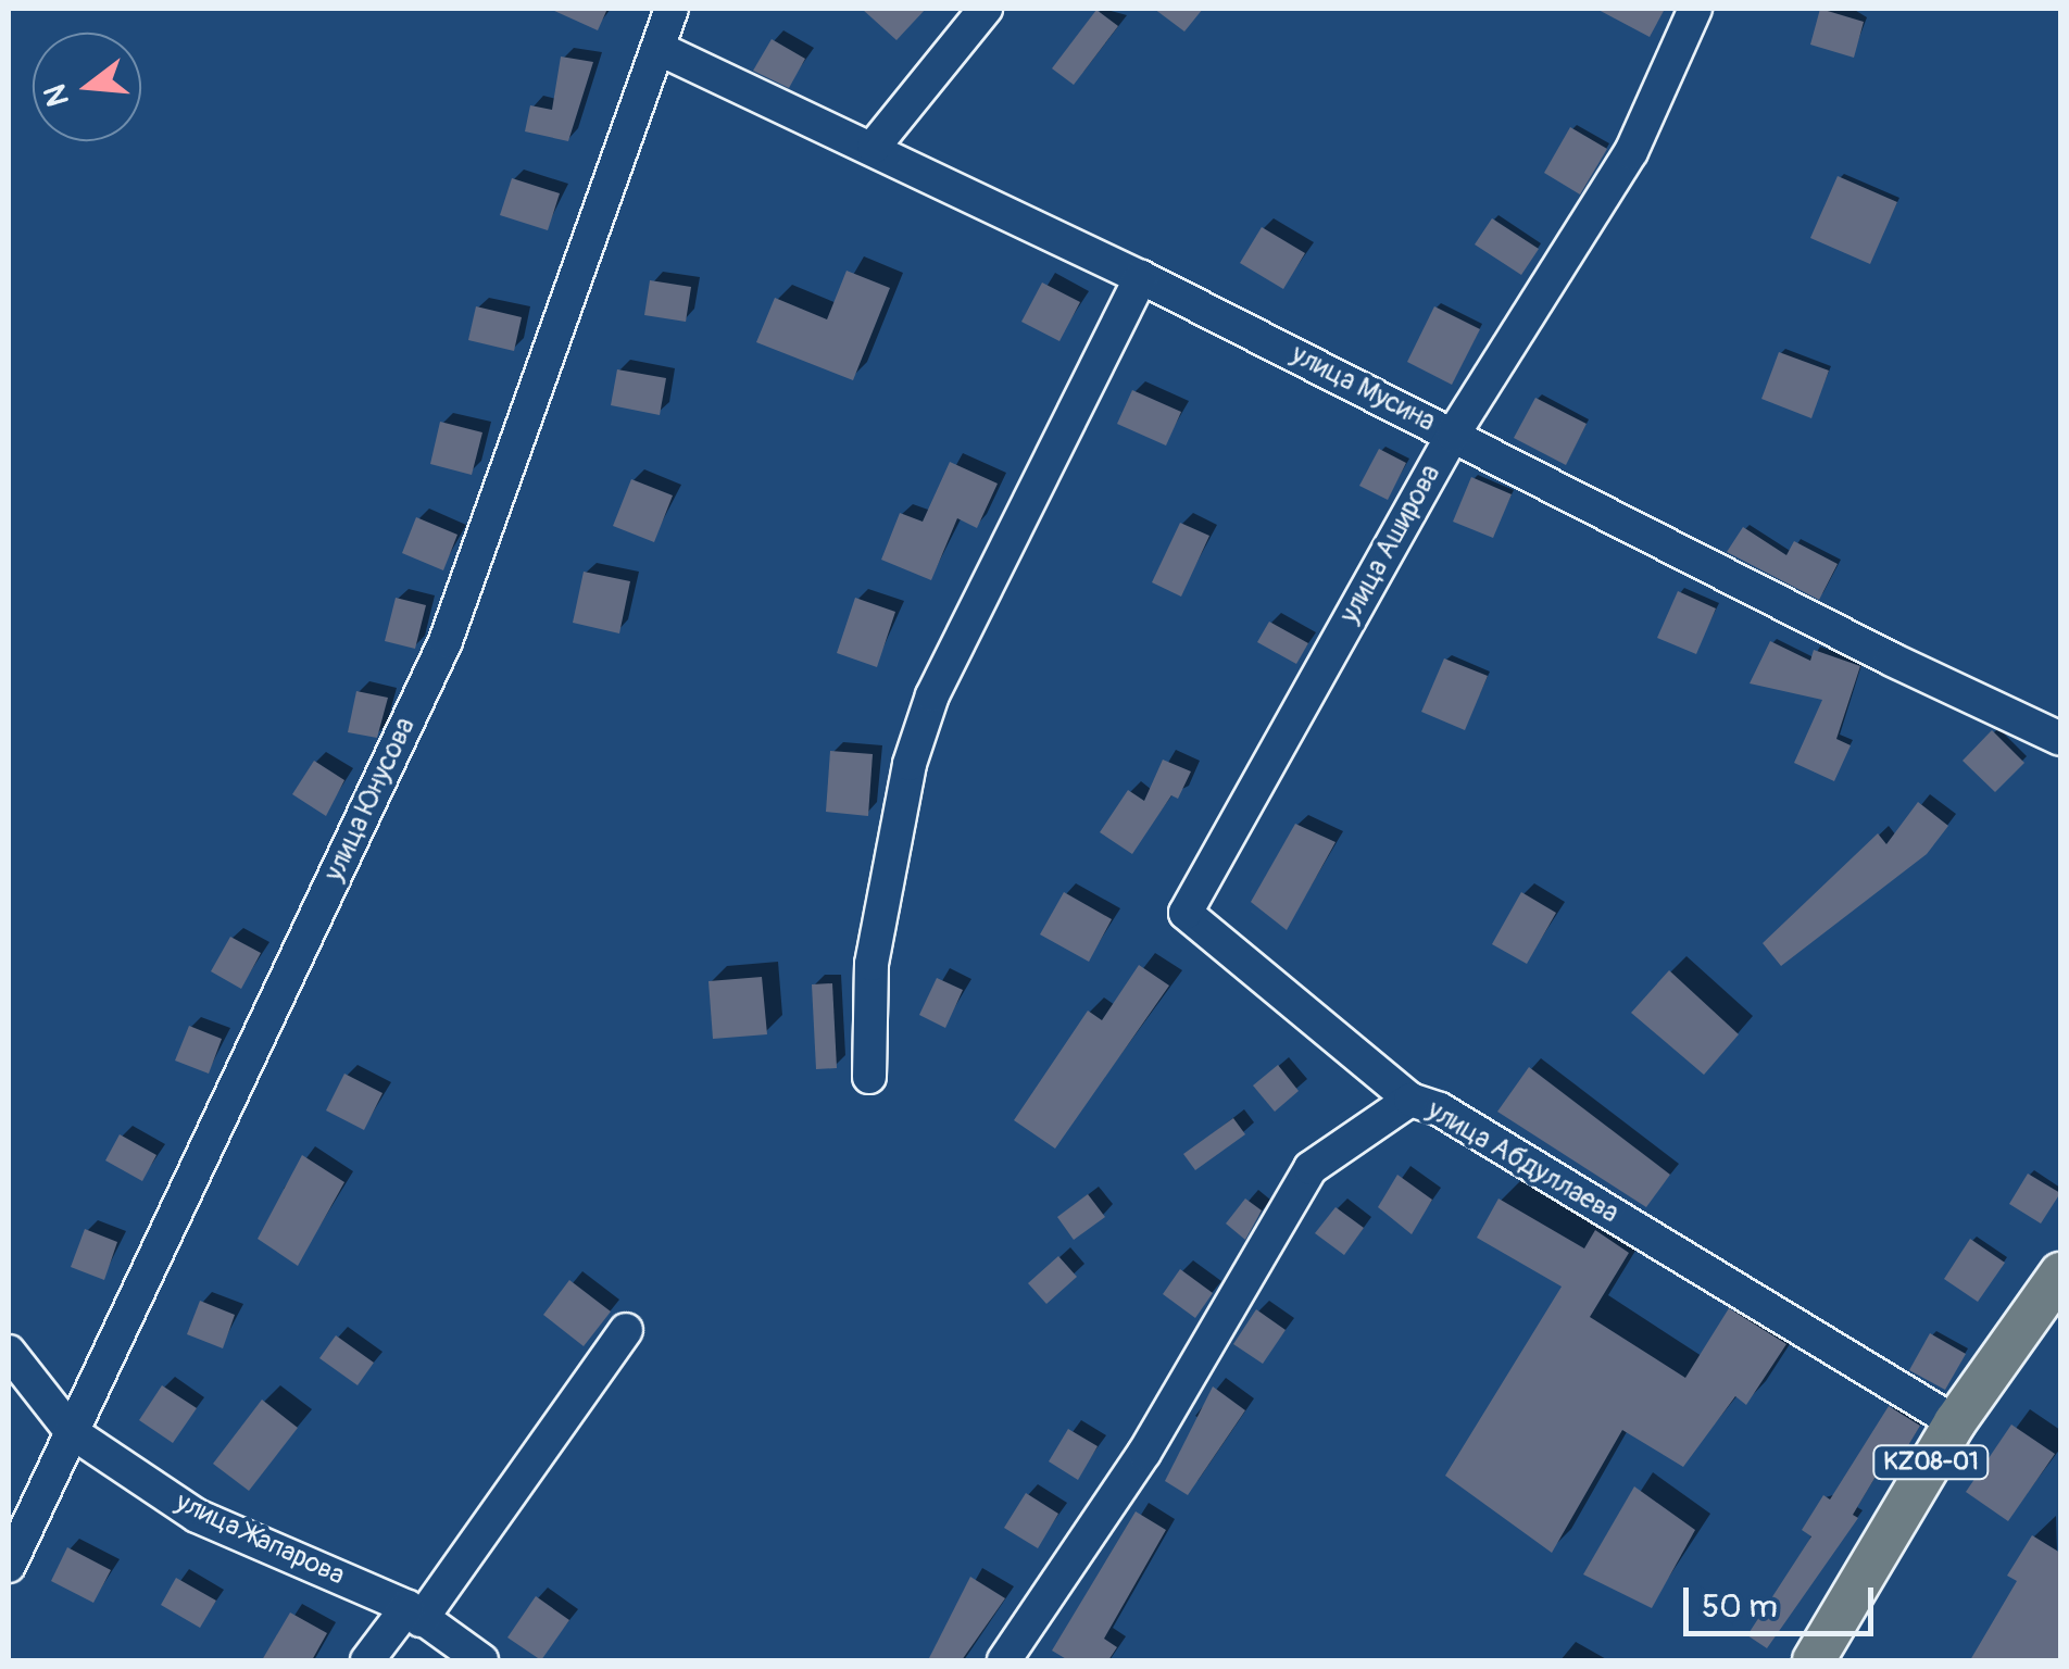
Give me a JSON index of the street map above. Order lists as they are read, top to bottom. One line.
{"streets":{"main road":["KZ08-01"],"street":["улица Мусина","улица Аширова","улица Юнусова","улица Абдуллаева","улица Жапарова"]},"crossings":[["улица Мусина","улица Аширова"],["улица Мусина","улица Юнусова"],["улица Аширова","улица Абдуллаева"],["улица Юнусова","улица Жапарова"],["улица Абдуллаева","KZ08-01"]],"scale_bar":"50 m","north":"left"}
